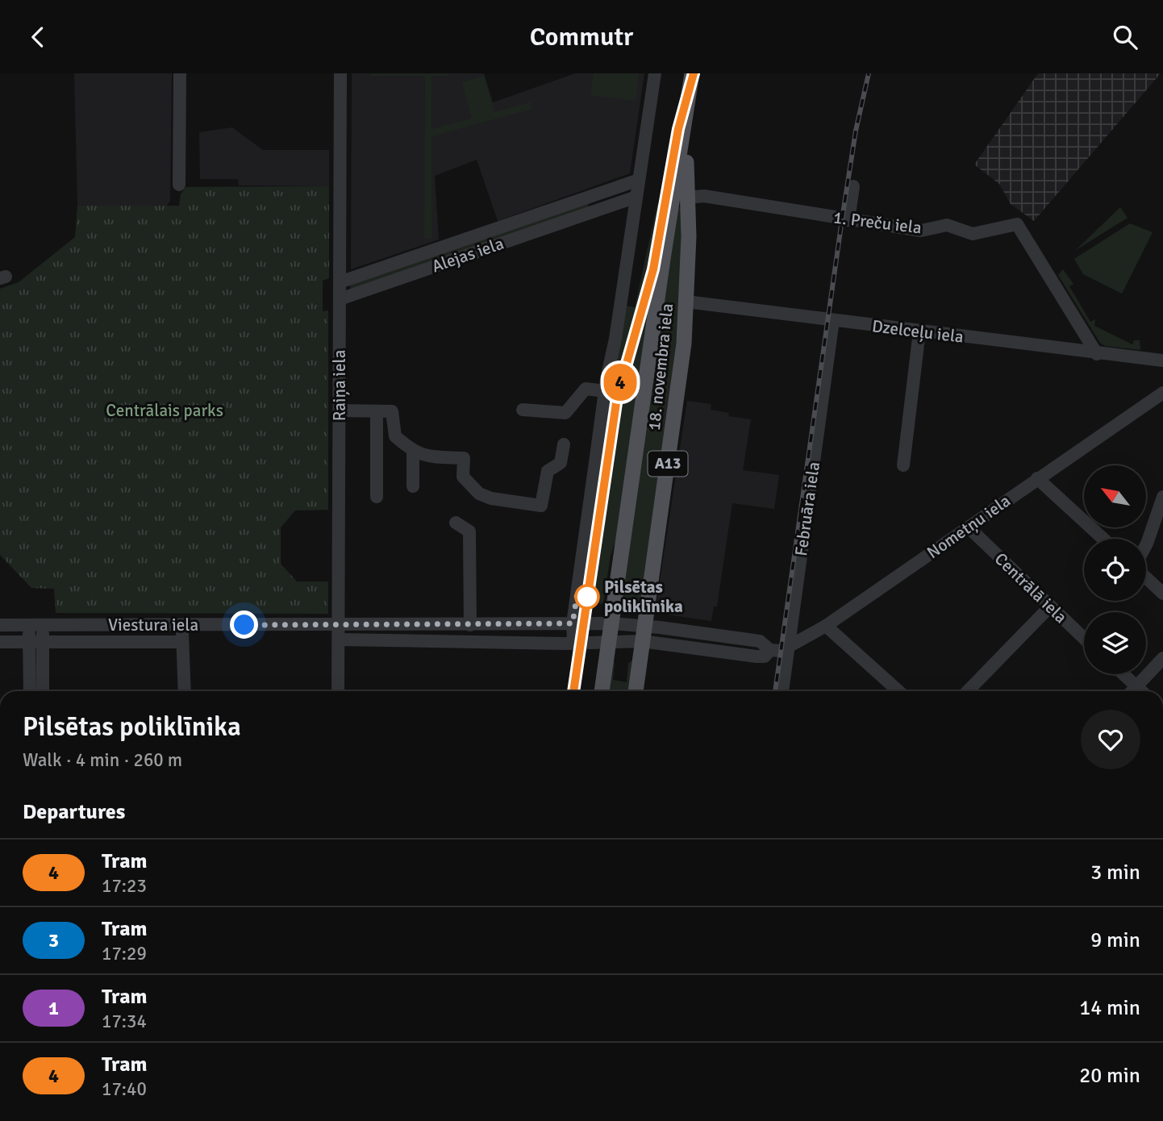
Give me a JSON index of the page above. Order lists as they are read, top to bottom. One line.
{"streets":{"main road":["18. novembra iela","A13"],"street":["1. Preču iela","Alejas iela","Dzelceļu iela","Raiņa iela","Februāra iela","Nometņu iela","Centrālā iela","Viestura iela"]},"crossings":[["1. Preču iela","Dzelceļu iela"],["1. Preču iela","18. novembra iela"],["Alejas iela","Raiņa iela"],["Dzelceļu iela","18. novembra iela"],["Dzelceļu iela","Februāra iela"],["18. novembra iela","Nometņu iela"],["18. novembra iela","Viestura iela"],["Raiņa iela","Viestura iela"],["Februāra iela","Nometņu iela"],["Nometņu iela","Centrālā iela"],["Nometņu iela","Viestura iela"]],"parks":["Centrālais parks"],"places":["Pilsētas poliklīnika"],"lines":["tram line 4"],"north":"top left","page":{"header":"Commutr","on_map":"4","heading":[["Pilsētas poliklīnika","Walk · 4 min · 260 m"],"Departures"],"list":[{"mark":"4","name":"Tram","note":"17:23","value":"3 min"},{"mark":"3","name":"Tram","note":"17:29","value":"9 min"},{"mark":"1","name":"Tram","note":"17:34","value":"14 min"},{"mark":"4","name":"Tram","note":"17:40","value":"20 min"}]}}
